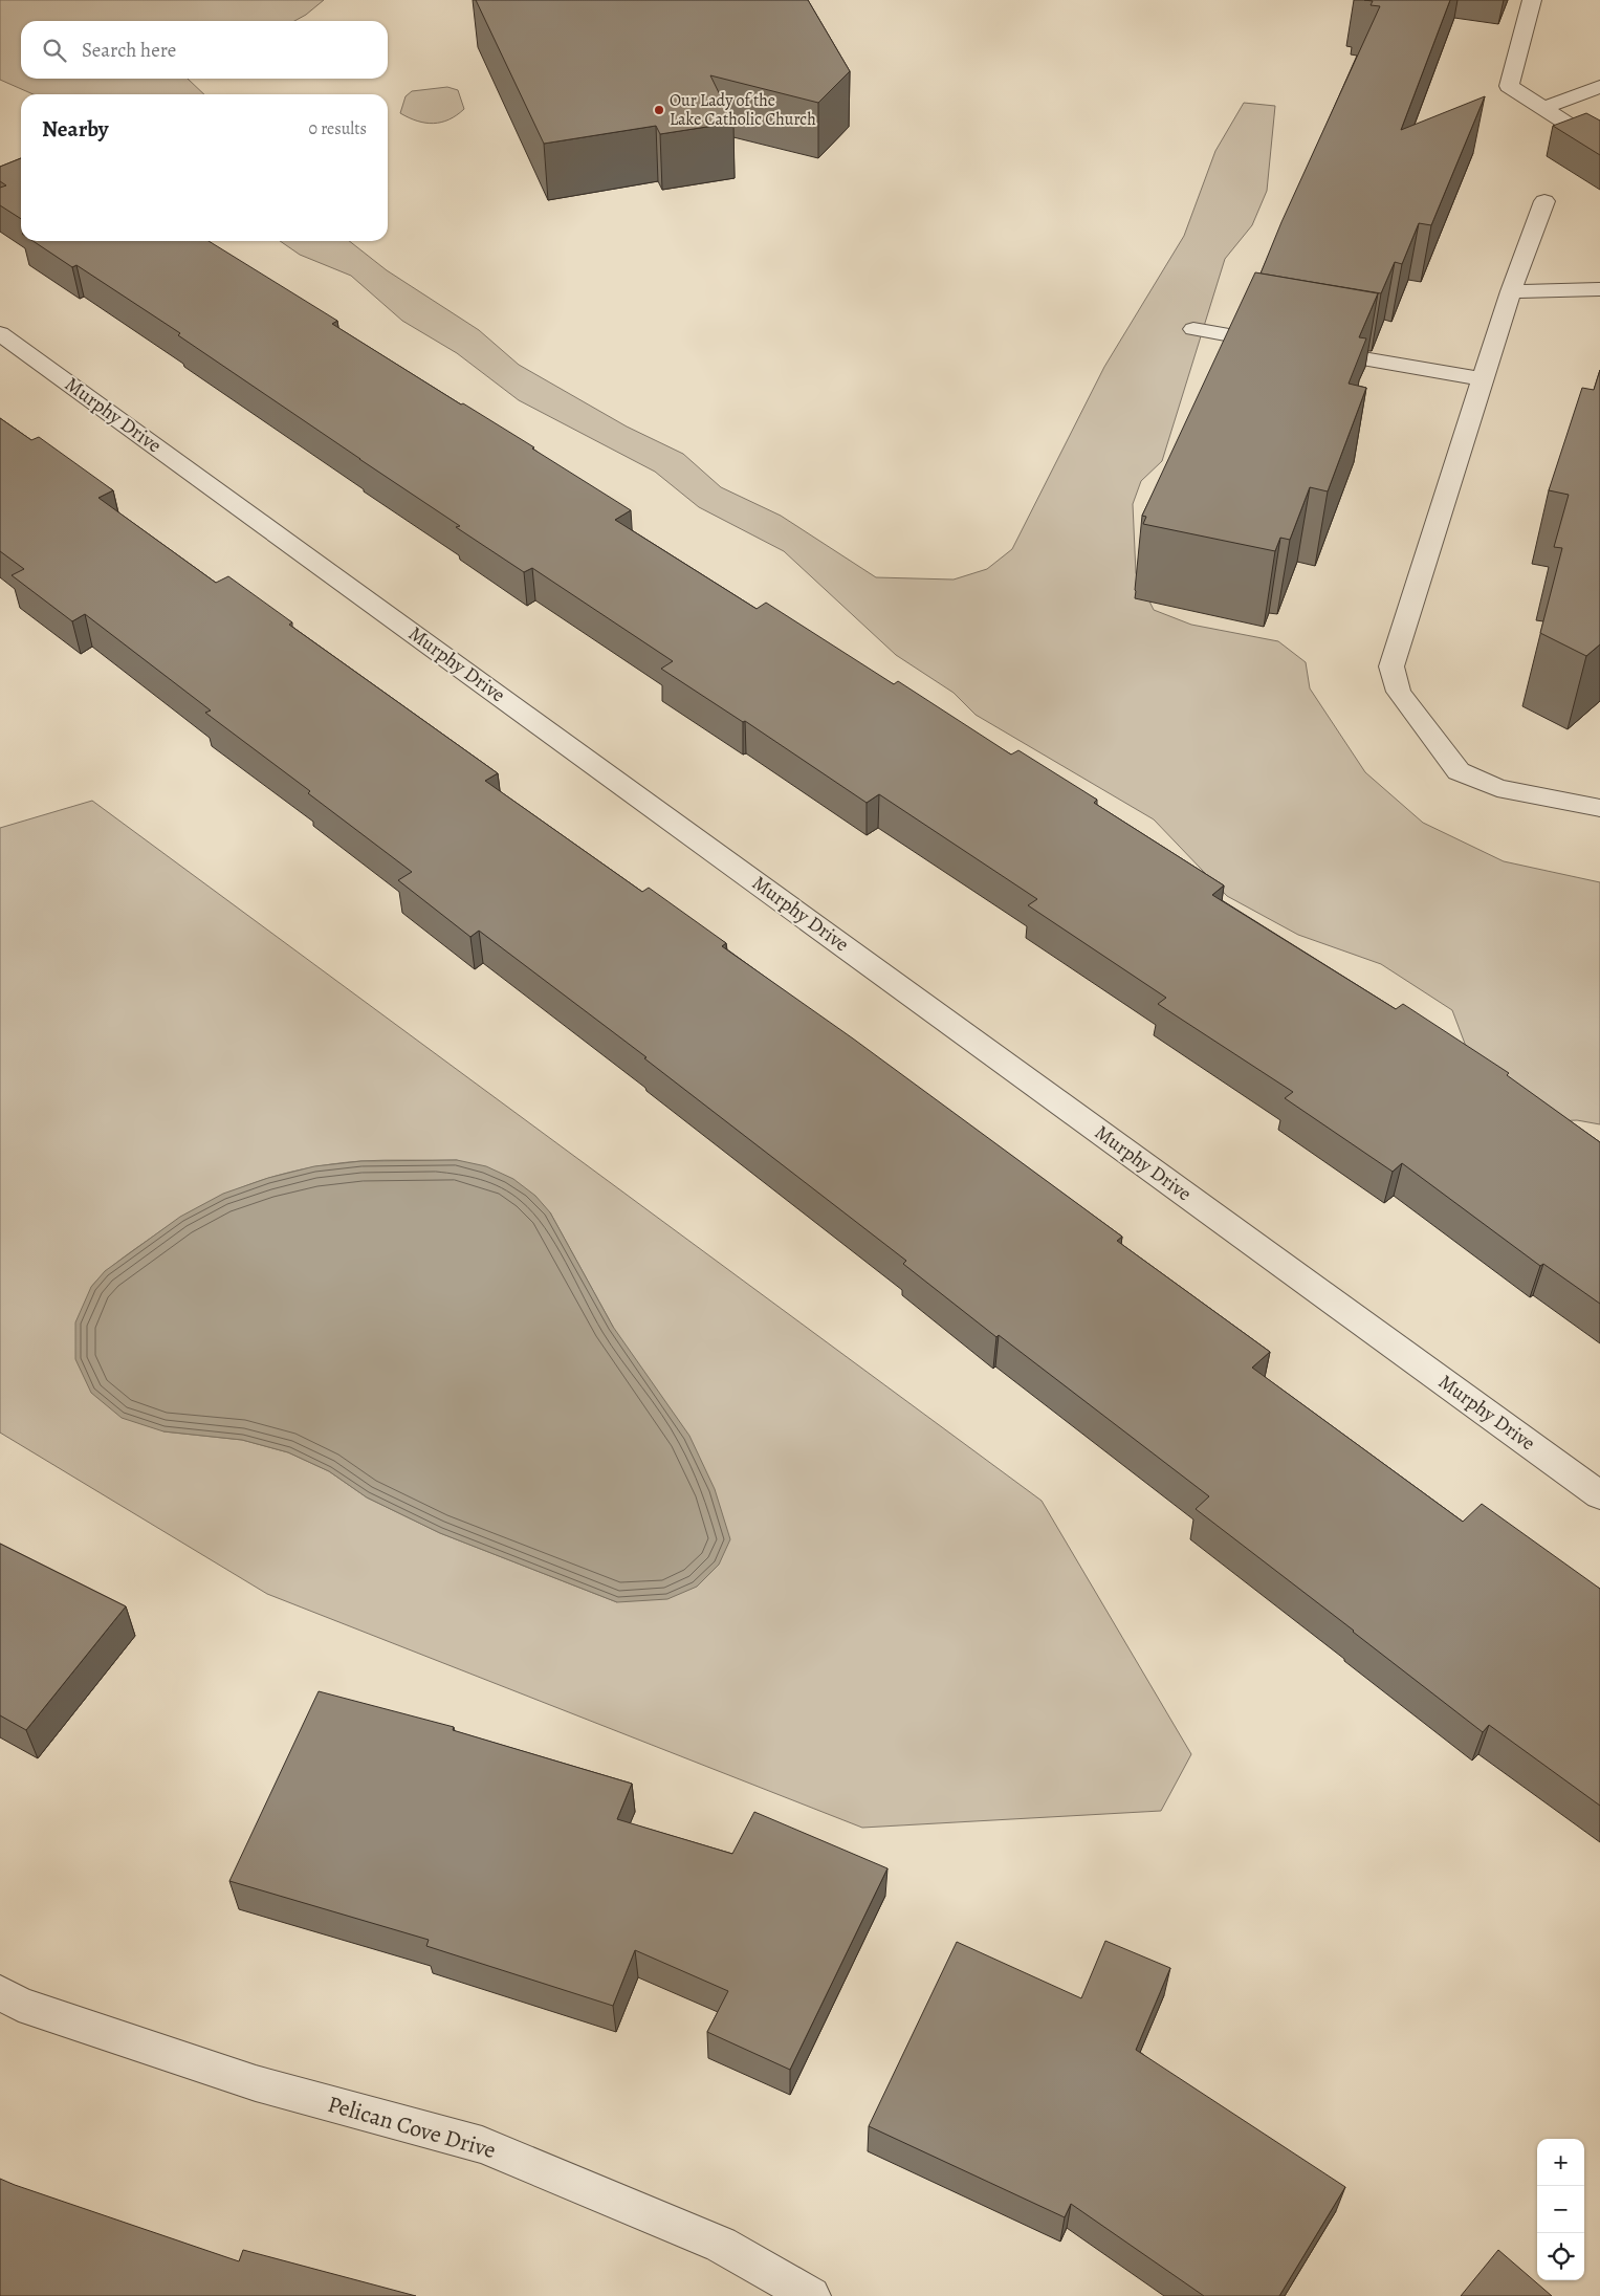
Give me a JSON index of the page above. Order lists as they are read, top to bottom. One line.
{"streets":{"street":["Murphy Drive","Pelican Cove Drive"]},"places":["Our Lady of the Lake Catholic Church"],"page":{"search":"Search here","heading":["Nearby","0 results"],"map_buttons":["+","−"]}}
